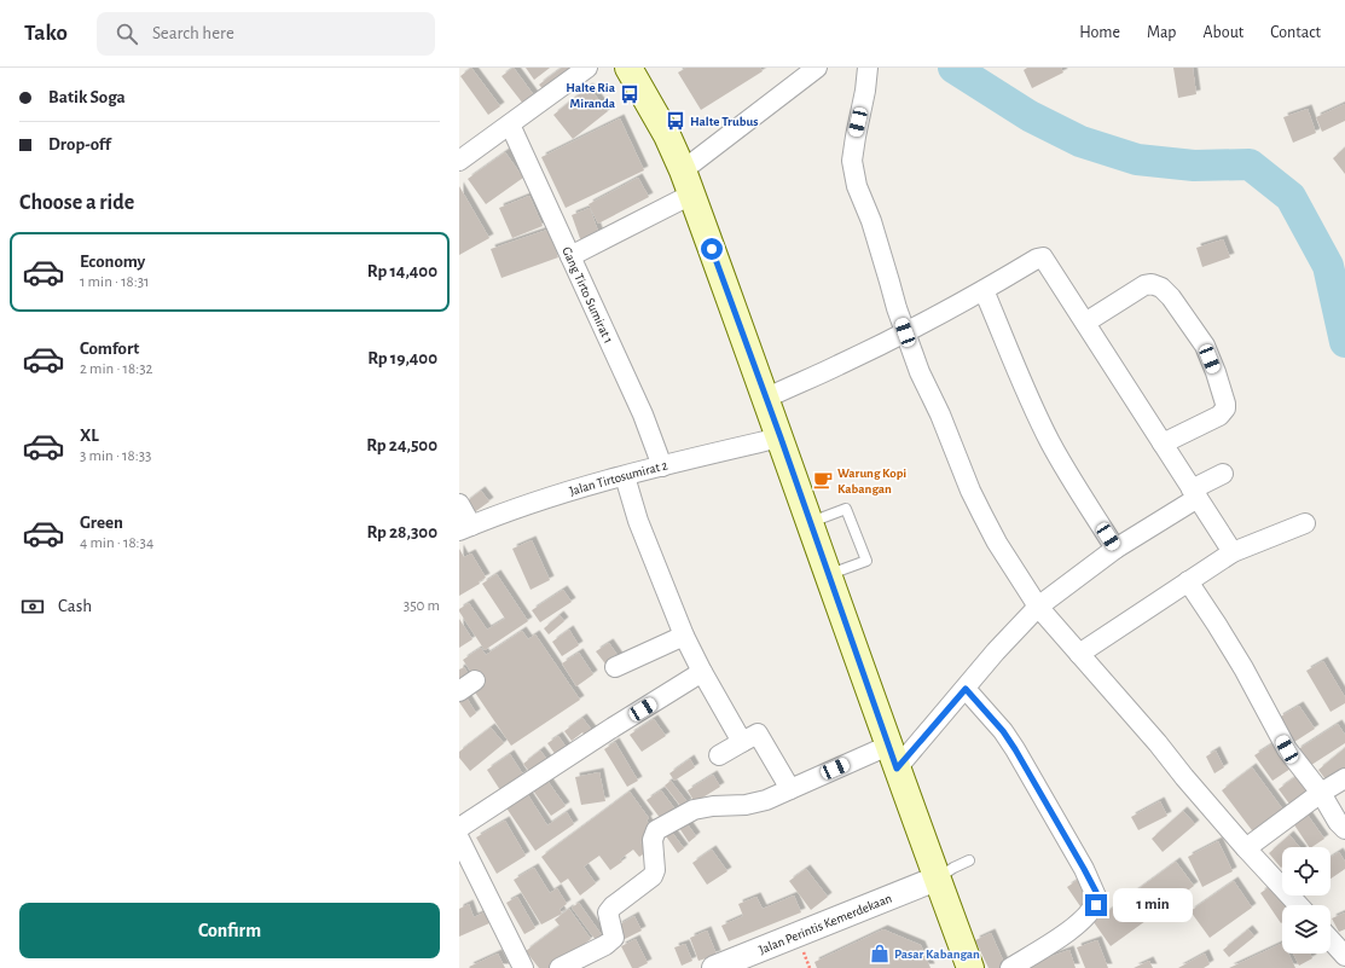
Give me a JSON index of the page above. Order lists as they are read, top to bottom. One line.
{"streets":{"street":["Gang Tirto Sumirat 1","Jalan Tirtosumirat 2","Jalan Perintis Kemerdekaan"]},"crossings":[["Gang Tirto Sumirat 1","Jalan Tirtosumirat 2"]],"places":{"bus stop":["Halte Ria Miranda","Halte Trubus"],"cafe":["Warung Kopi Kabangan"],"shop":["Pasar Kabangan"]},"page":{"header":"Tako","search":"Search here","nav":["Home","Map","About","Contact"],"banner":["Batik Soga","Drop-off"],"heading":"Choose a ride","list":[{"name":"Economy","note":"1 min · 18:31","value":"Rp 14,400"},{"name":"Comfort","note":"2 min · 18:32","value":"Rp 19,400"},{"name":"XL","note":"3 min · 18:33","value":"Rp 24,500"},{"name":"Green","note":"4 min · 18:34","value":"Rp 28,300"}],"pay":["Cash","350 m"],"bubble":"1 min","buttons":"Confirm"}}
